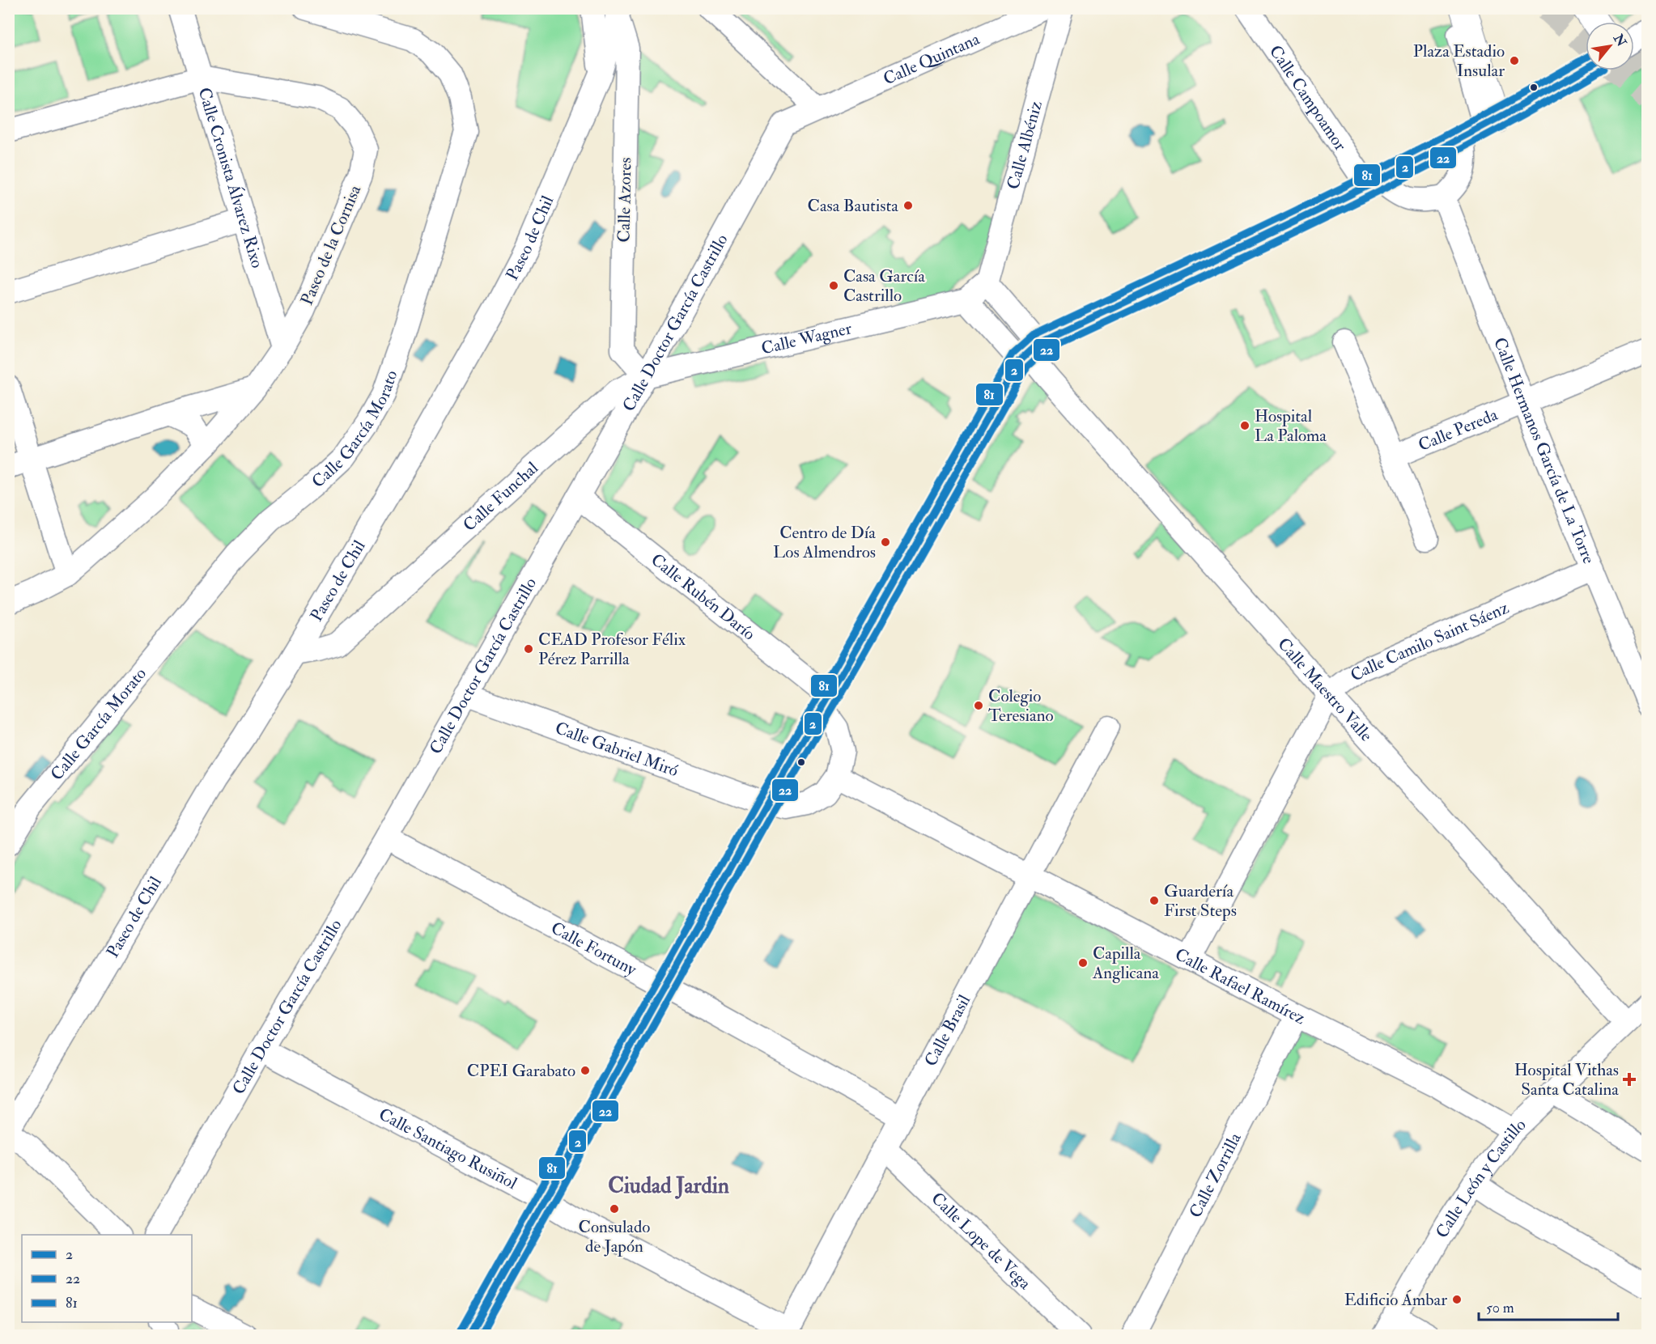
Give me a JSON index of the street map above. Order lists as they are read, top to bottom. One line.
{"streets":{"street":["Calle Quintana","Calle Campoamor","Calle Albéniz","Calle Cronista Álvarez Rixo","Calle Azores","Paseo de Chil","Paseo de la Cornisa","Calle Doctor García Castrillo","Calle Wagner","Calle García Morato","Calle Pereda","Calle Hermanos García de La Torre","Calle Funchal","Calle Rubén Darío","Calle Camilo Saint Sáenz","Calle Maestro Valle","Calle Gabriel Miró","Calle Fortuny","Calle Rafael Ramírez","Calle Brasil","Calle Santiago Rusiñol","Calle Zorrilla","Calle León y Castillo","Calle Lope de Vega"]},"crossings":[["Calle Quintana","Calle Doctor García Castrillo"],["Calle Cronista Álvarez Rixo","Paseo de la Cornisa"],["Calle Azores","Paseo de Chil"],["Calle Azores","Calle Doctor García Castrillo"],["Calle Azores","Calle Wagner"],["Calle Azores","Calle Funchal"],["Paseo de Chil","Calle Funchal"],["Calle Doctor García Castrillo","Calle Wagner"],["Calle Doctor García Castrillo","Calle Funchal"],["Calle Doctor García Castrillo","Calle Rubén Darío"],["Calle Doctor García Castrillo","Calle Gabriel Miró"],["Calle Doctor García Castrillo","Calle Fortuny"],["Calle Doctor García Castrillo","Calle Santiago Rusiñol"],["Calle Wagner","Calle Funchal"],["Calle Pereda","Calle Hermanos García de La Torre"],["Calle Hermanos García de La Torre","Calle Camilo Saint Sáenz"],["Calle Camilo Saint Sáenz","Calle Maestro Valle"],["Calle Camilo Saint Sáenz","Calle Rafael Ramírez"],["Calle Maestro Valle","Calle León y Castillo"],["Calle Fortuny","Calle Brasil"],["Calle Rafael Ramírez","Calle Brasil"],["Calle Rafael Ramírez","Calle Zorrilla"],["Calle Rafael Ramírez","Calle León y Castillo"],["Calle Brasil","Calle Santiago Rusiñol"],["Calle Brasil","Calle Lope de Vega"]],"districts":["Ciudad Jardin"],"places":{"other":["Plaza Estadio Insular","Casa Bautista","Casa García Castrillo","Hospital La Paloma","Centro de Día Los Almendros","CEAD Profesor Félix Pérez Parrilla","Colegio Teresiano","Guardería First Steps","Capilla Anglicana","CPEI Garabato","Consulado de Japón","Edificio Ámbar"],"health":["Hospital Vithas Santa Catalina"]},"lines":["transit line 81","transit line 2","transit line 22"],"legend":["2","22","81"],"scale_bar":"50 m","north":"top right"}
